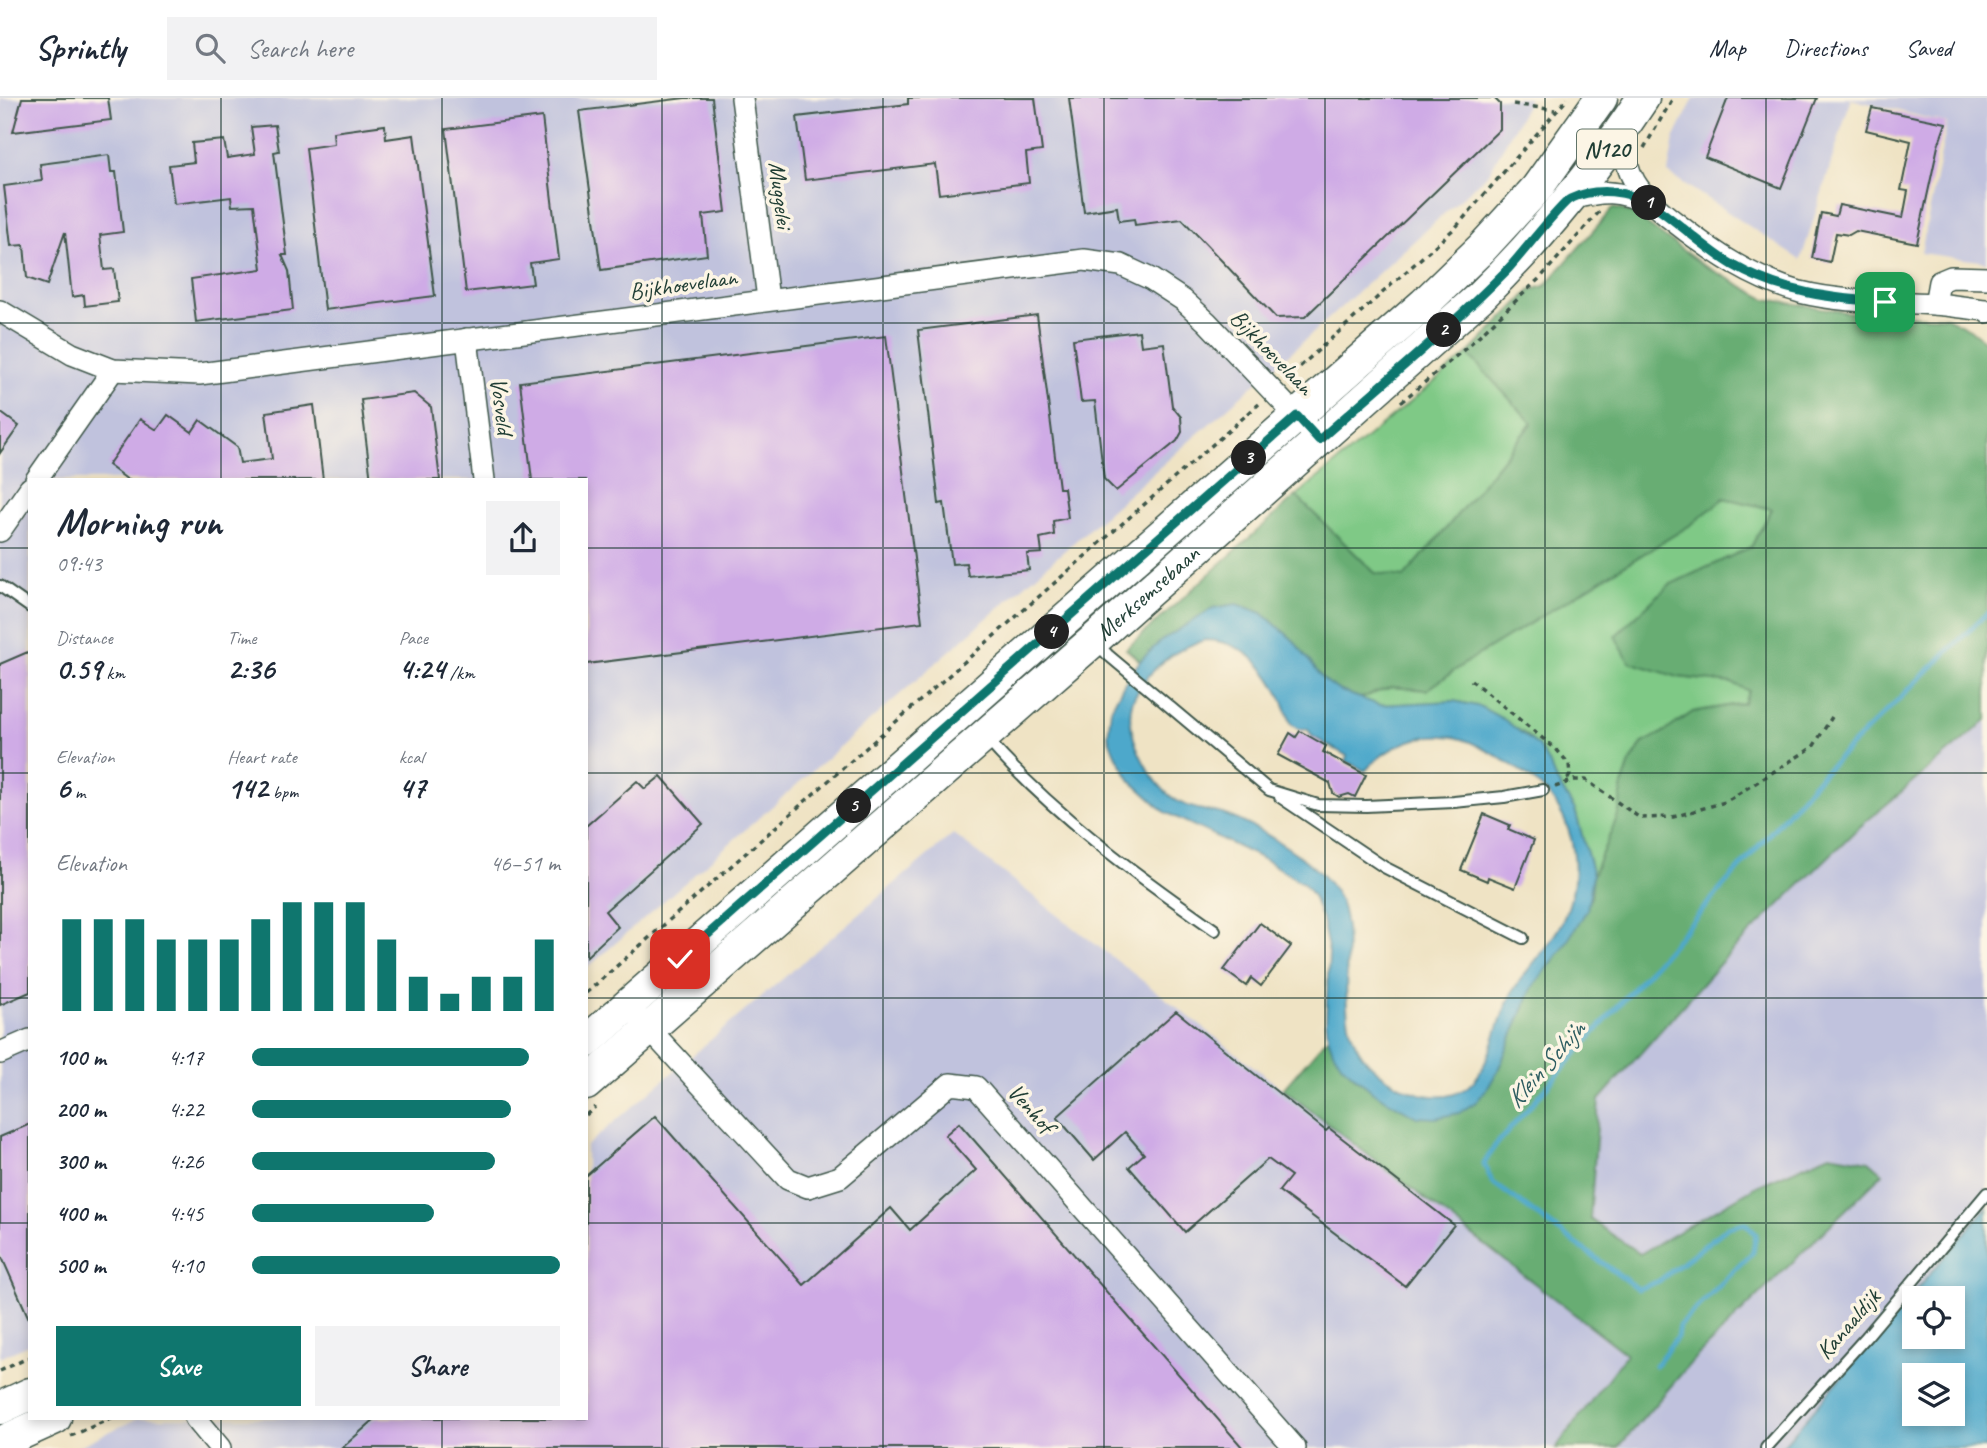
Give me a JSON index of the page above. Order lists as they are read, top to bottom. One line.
{"streets":{"main road":["N120","Merksemsebaan"],"street":["Muggelei","Bijkhoevelaan","Vosveld","Venhof"],"lane":["Kanaaldijk"]},"crossings":[["Muggelei","Bijkhoevelaan"],["Bijkhoevelaan","Vosveld"],["Bijkhoevelaan","Merksemsebaan"],["Merksemsebaan","Venhof"]],"water":["Klein Schijn"],"page":{"header":"Sprintly","search":"Search here","nav":["Map","Directions","Saved"],"pins":["1","2","3","4","5"],"heading":["Morning run","09:43"],"stats":[["Distance","0.59 km"],["Time","2:36"],["Pace","4:24 /km"],["Elevation","6 m"],["Heart rate","142 bpm"],["kcal","47"]],"chart":["Elevation","46–51 m"],"list":[{"name":"100 m","note":"4:17"},{"name":"200 m","note":"4:22"},{"name":"300 m","note":"4:26"},{"name":"400 m","note":"4:45"},{"name":"500 m","note":"4:10"}],"buttons":["Save","Share"]}}
